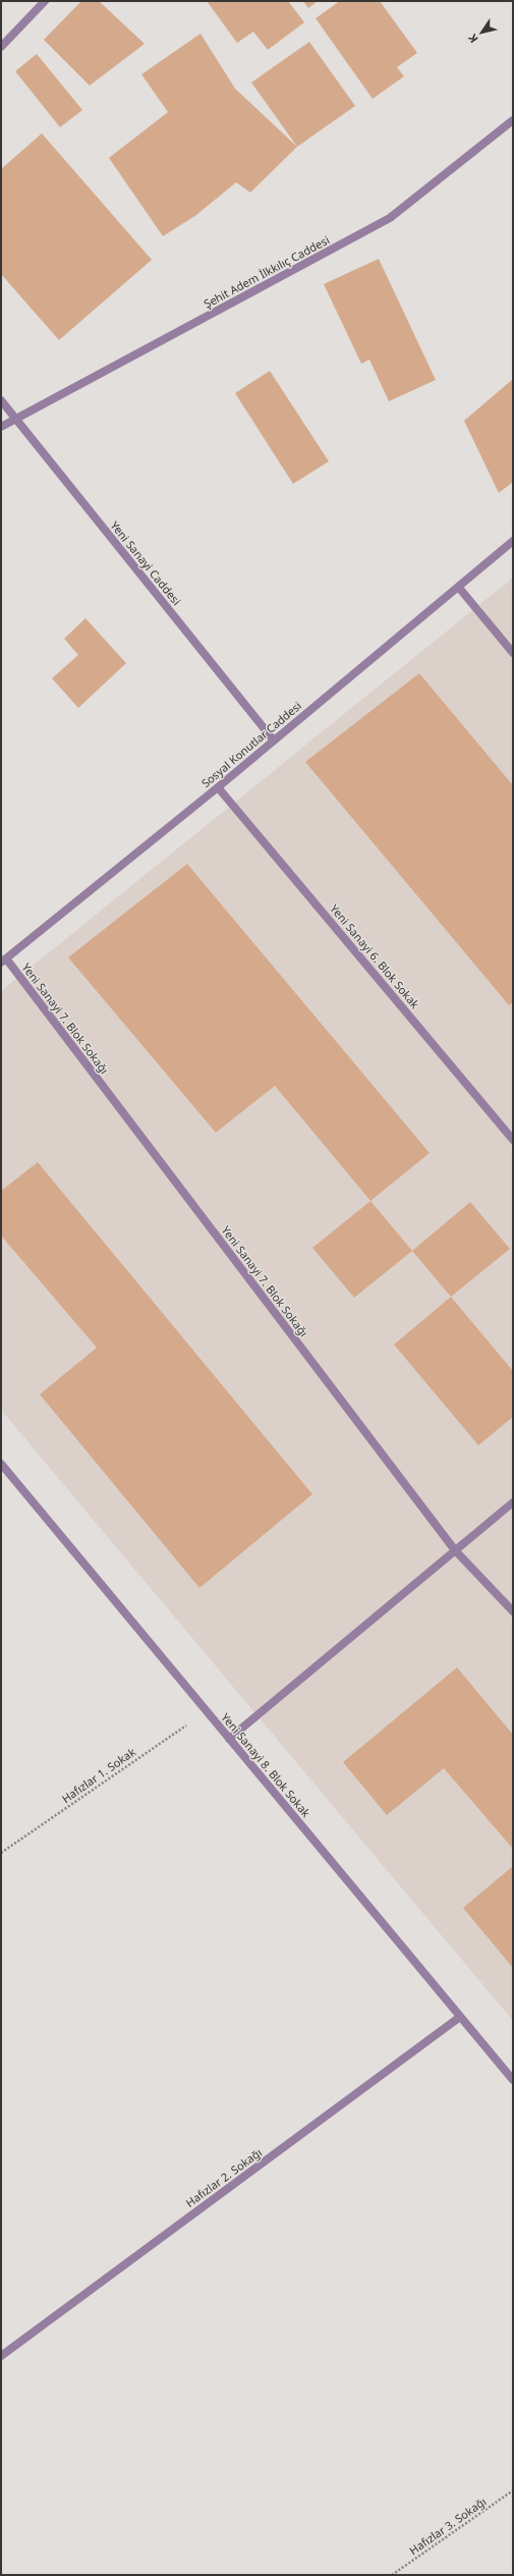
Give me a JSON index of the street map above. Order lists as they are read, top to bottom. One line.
{"streets":{"street":["Şehit Adem İlkkılıç Caddesi","Yeni Sanayi Caddesi","Sosyal Konutlar Caddesi","Yeni Sanayi 6. Blok Sokak","Yeni Sanayi 7. Blok Sokağı","Yeni Sanayi 8. Blok Sokak","Hafızlar 2. Sokağı"],"path":["Hafızlar 1. Sokak","Hafızlar 3. Sokağı"]},"crossings":[["Şehit Adem İlkkılıç Caddesi","Yeni Sanayi Caddesi"],["Yeni Sanayi Caddesi","Sosyal Konutlar Caddesi"],["Sosyal Konutlar Caddesi","Yeni Sanayi 6. Blok Sokak"],["Sosyal Konutlar Caddesi","Yeni Sanayi 7. Blok Sokağı"],["Yeni Sanayi 8. Blok Sokak","Hafızlar 1. Sokak"],["Yeni Sanayi 8. Blok Sokak","Hafızlar 2. Sokağı"]],"north":"bottom left"}
